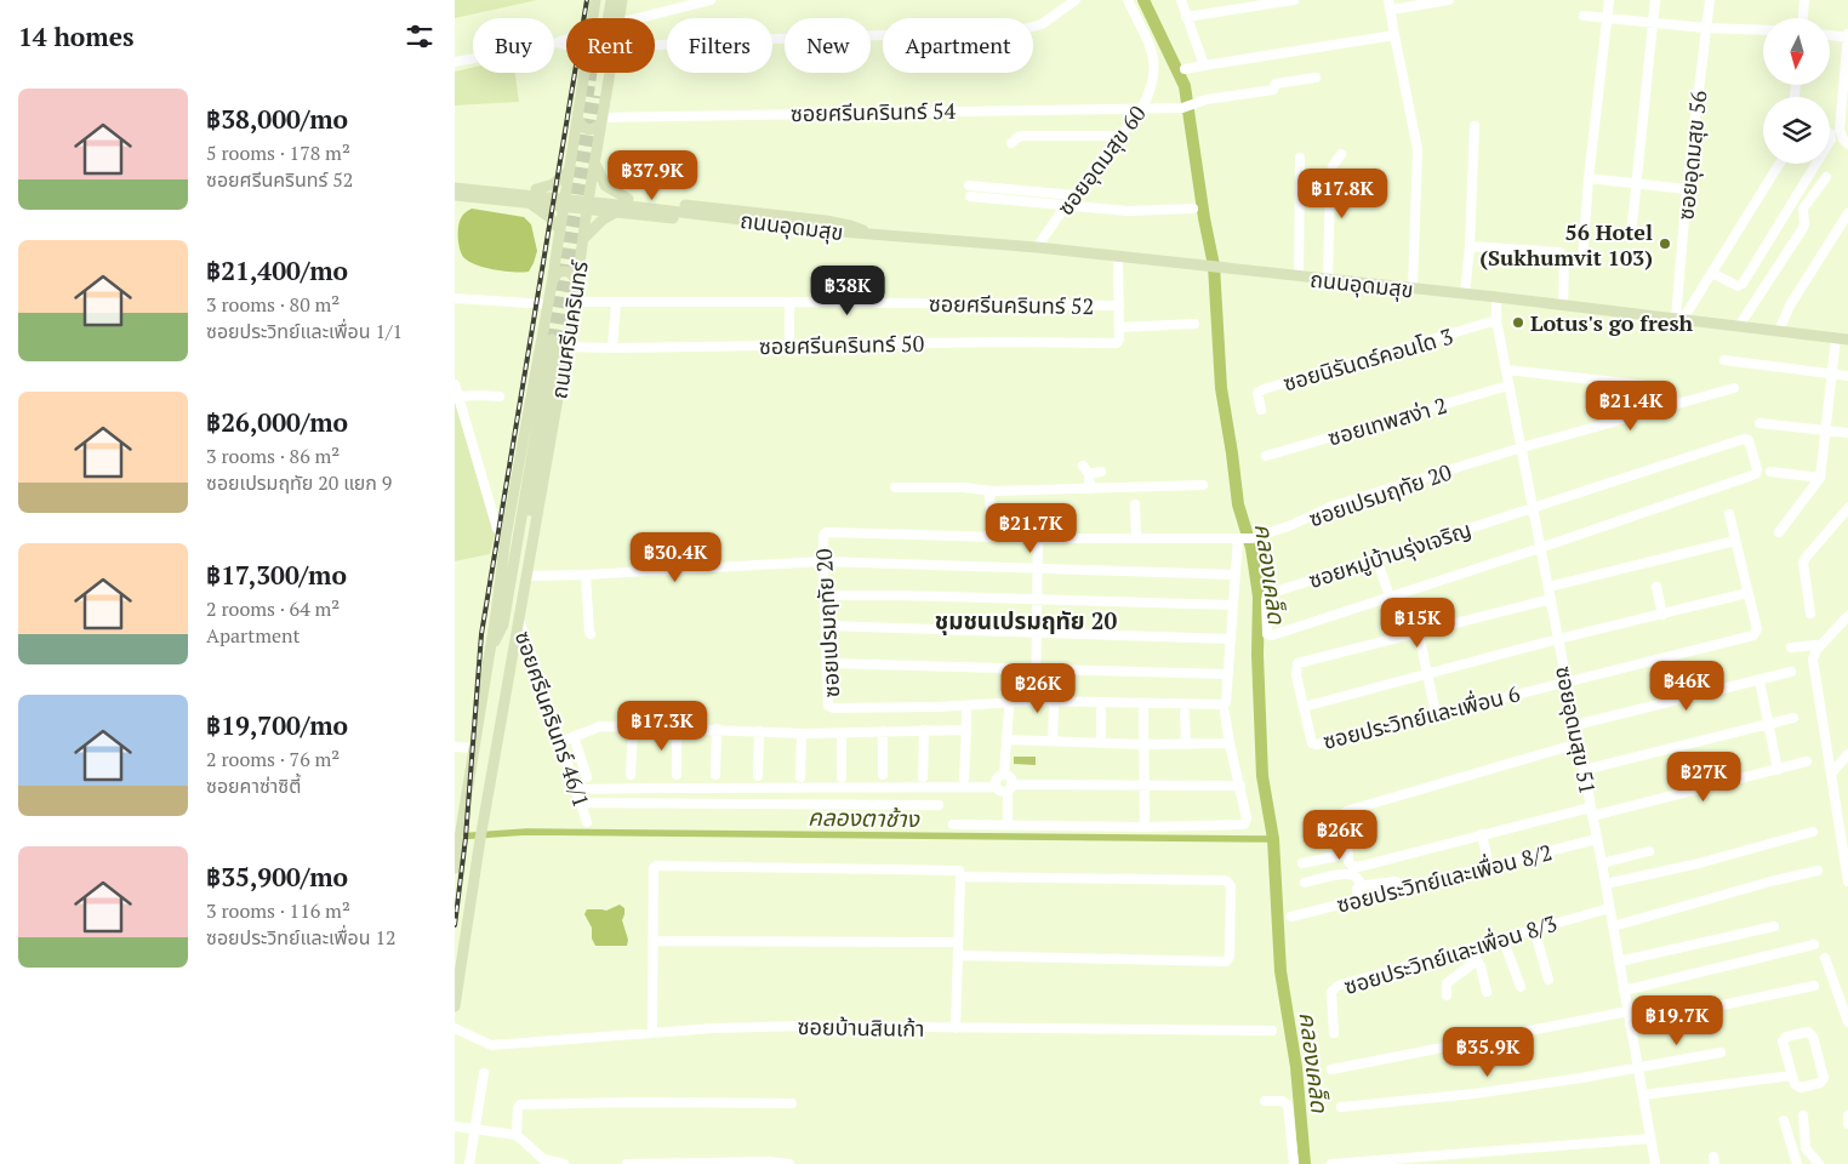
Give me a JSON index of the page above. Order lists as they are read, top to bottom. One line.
{"streets":{"main road":["ถนนอุดมสุข","ถนนศรีนครินทร์"],"street":["ซอยศรีนครินทร์ 54","ซอยอุดมสุข 56","ซอยอุดมสุข 60","ซอยศรีนครินทร์ 52","ซอยศรีนครินทร์ 50","ซอยนิรันดร์คอนโด 3","ซอยเทพสง่า 2","ซอยเปรมฤทัย 20","ซอยหมู่บ้านรุ่งเจริญ","ซอยประวิทย์และเพื่อน 6","ซอยศรีนครินทร์ 46/1","ซอยอุดมสุข 51","ซอยประวิทย์และเพื่อน 8/2","ซอยประวิทย์และเพื่อน 8/3","ซอยบ้านสินเก้า"]},"crossings":[["ซอยศรีนครินทร์ 54","ซอยอุดมสุข 60"],["ซอยศรีนครินทร์ 54","ถนนศรีนครินทร์"],["ซอยอุดมสุข 56","ถนนอุดมสุข"],["ซอยอุดมสุข 60","ถนนอุดมสุข"],["ถนนอุดมสุข","ถนนศรีนครินทร์"],["ถนนอุดมสุข","ซอยอุดมสุข 51"],["ซอยศรีนครินทร์ 52","ถนนศรีนครินทร์"],["ถนนศรีนครินทร์","ซอยศรีนครินทร์ 50"],["ถนนศรีนครินทร์","ซอยศรีนครินทร์ 46/1"],["ซอยนิรันดร์คอนโด 3","ซอยอุดมสุข 51"],["ซอยเทพสง่า 2","ซอยอุดมสุข 51"],["ซอยเปรมฤทัย 20","ซอยอุดมสุข 51"],["ซอยหมู่บ้านรุ่งเจริญ","ซอยอุดมสุข 51"],["ซอยประวิทย์และเพื่อน 6","ซอยอุดมสุข 51"],["ซอยอุดมสุข 51","ซอยประวิทย์และเพื่อน 8/2"],["ซอยอุดมสุข 51","ซอยประวิทย์และเพื่อน 8/3"]],"districts":["ชุมชนเปรมฤทัย 20"],"water":["คลองเคล็ด","คลองตาช้าง"],"places":["56 Hotel (Sukhumvit 103)","Lotus's go fresh"],"north":"bottom","page":{"heading":"14 homes","chip":["Buy","Rent","Filters","New","Apartment"],"list":[{"name":"฿38,000/mo","note":"5 rooms · 178 m² · ซอยศรีนครินทร์ 52"},{"name":"฿21,400/mo","note":"3 rooms · 80 m² · ซอยประวิทย์และเพื่อน 1/1"},{"name":"฿26,000/mo","note":"3 rooms · 86 m² · ซอยเปรมฤทัย 20 แยก 9"},{"name":"฿17,300/mo","note":"2 rooms · 64 m² · Apartment"},{"name":"฿19,700/mo","note":"2 rooms · 76 m² · ซอยคาซ่าซิตี้"},{"name":"฿35,900/mo","note":"3 rooms · 116 m² · ซอยประวิทย์และเพื่อน 12"}],"price":["฿37.9K","฿17.8K","฿38K","฿21.4K","฿21.7K","฿30.4K","฿15K","฿46K","฿26K","฿17.3K","฿27K","฿26K","฿19.7K","฿35.9K"]}}
